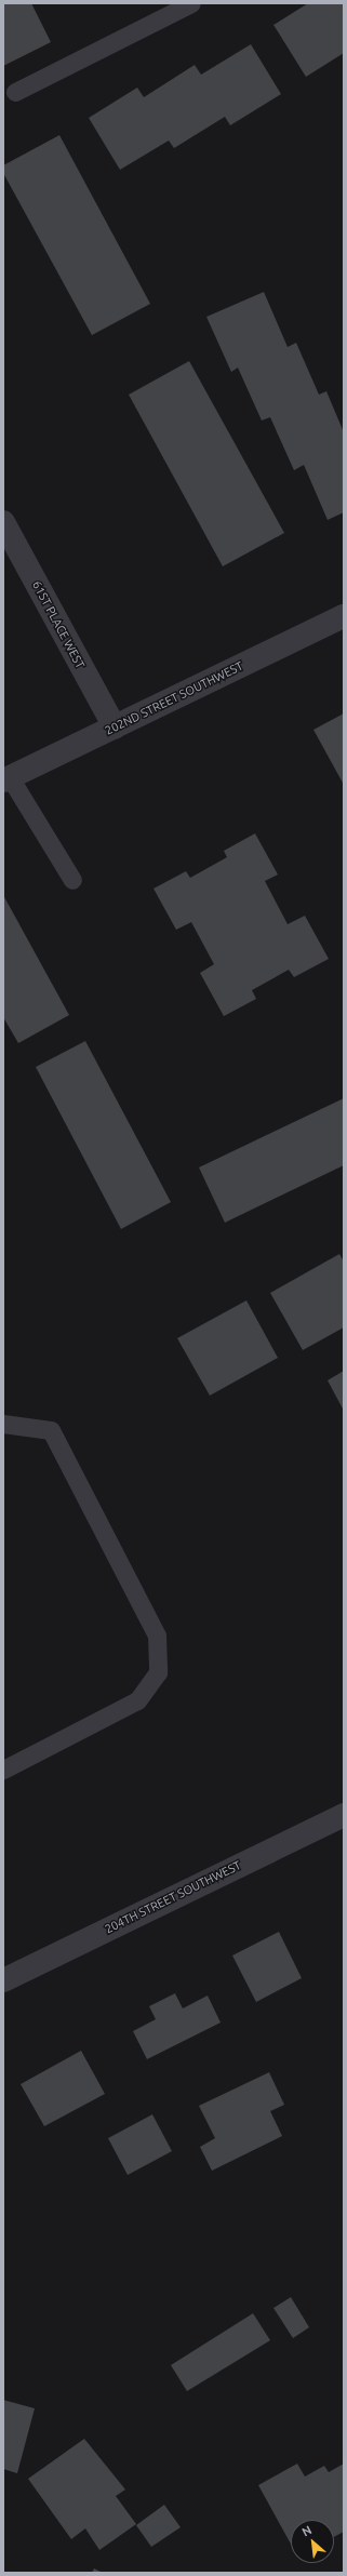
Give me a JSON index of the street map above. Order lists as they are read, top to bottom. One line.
{"streets":{"street":["61ST PLACE WEST","202ND STREET SOUTHWEST","204TH STREET SOUTHWEST"]},"crossings":[["61ST PLACE WEST","202ND STREET SOUTHWEST"]],"north":"top left"}
